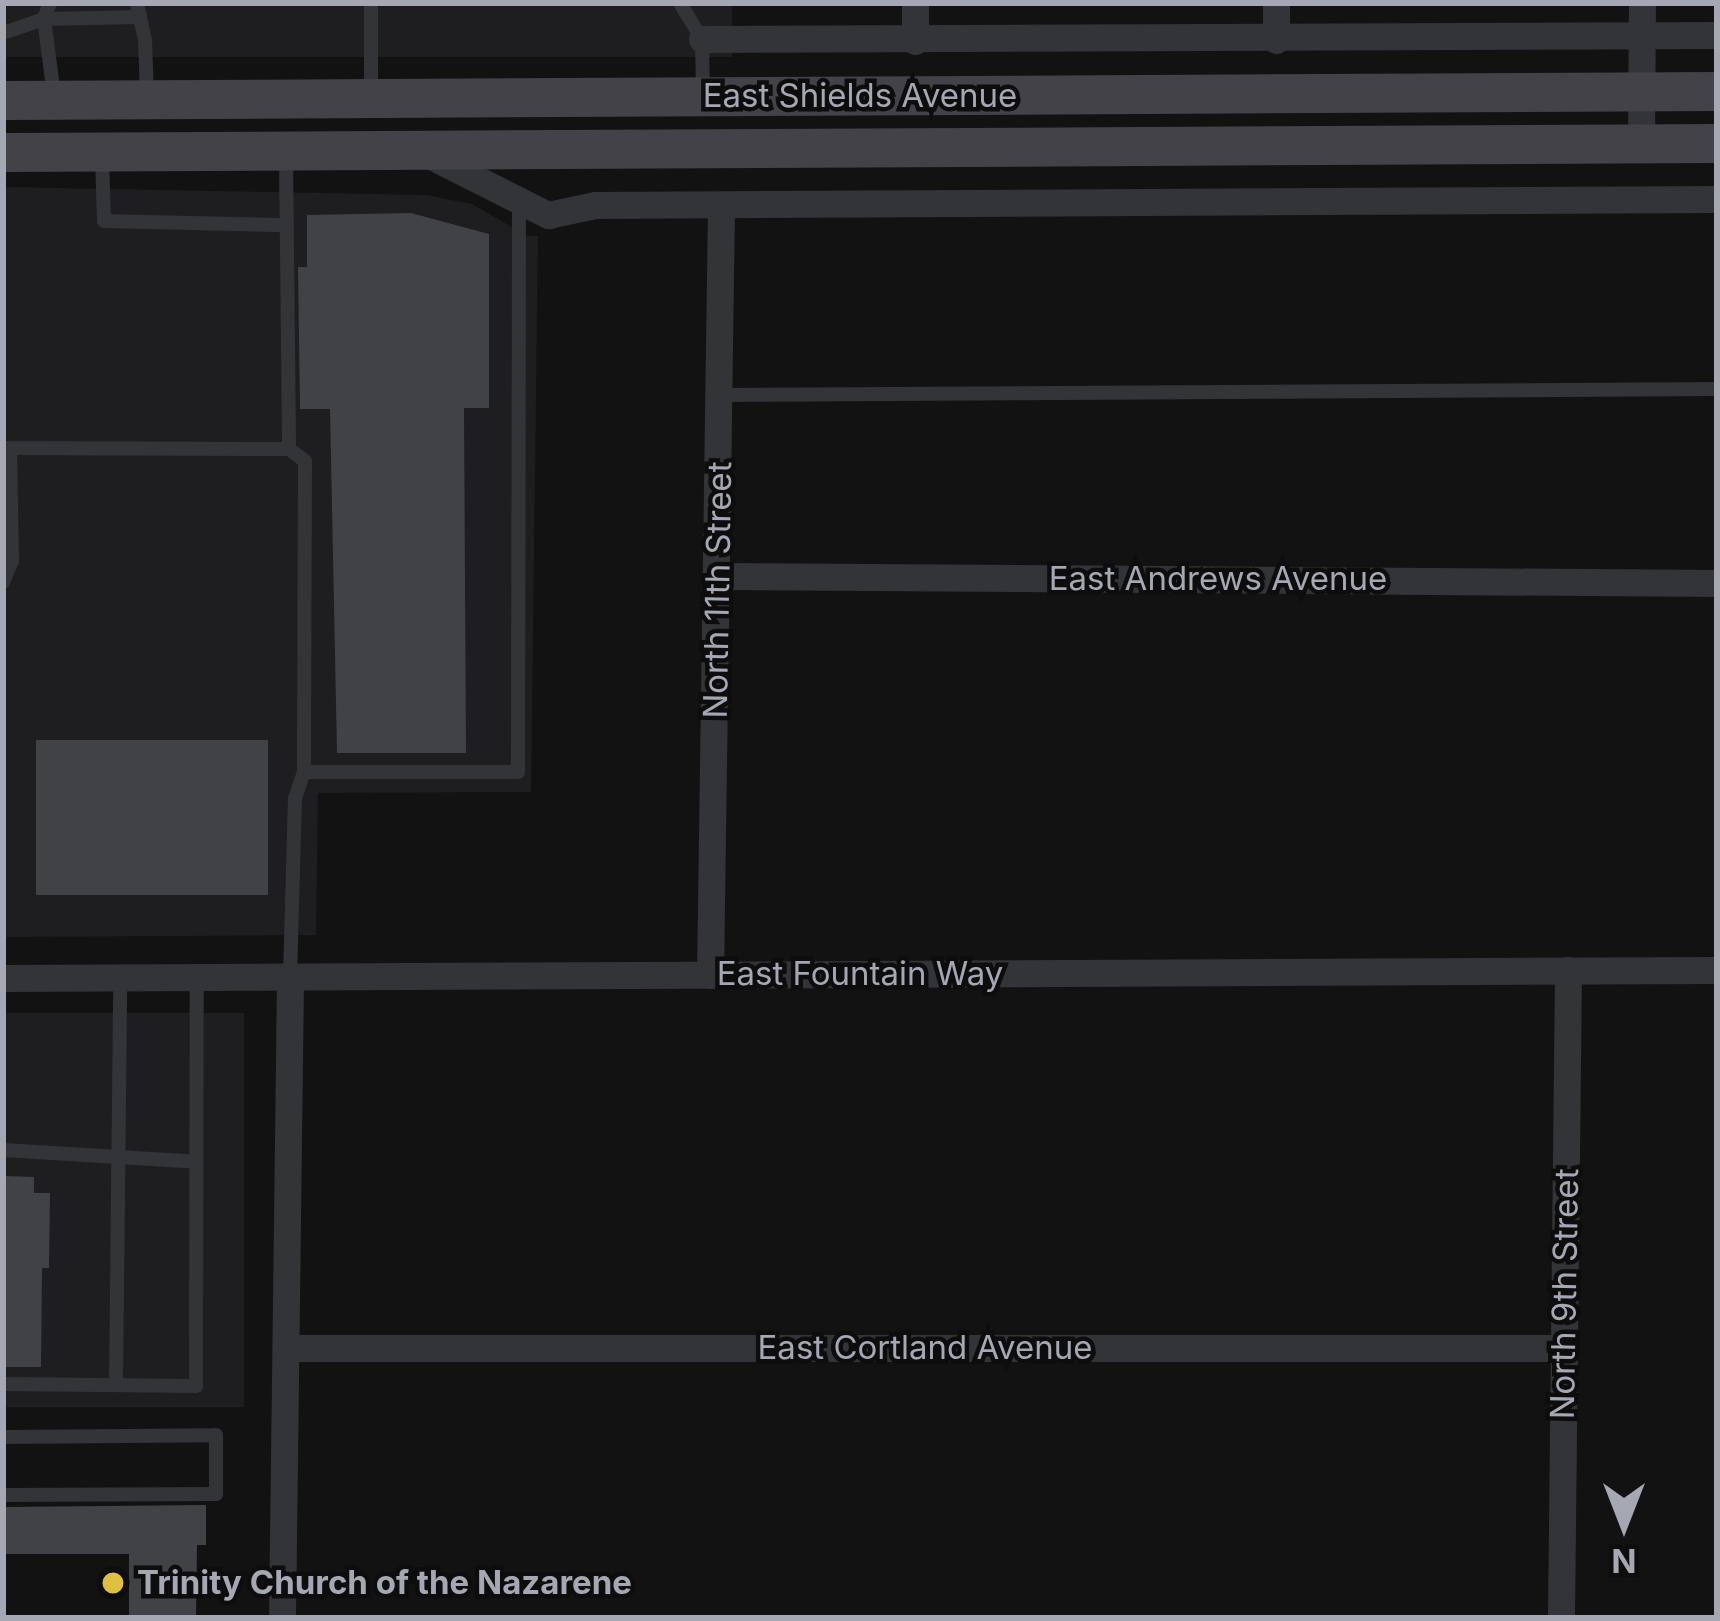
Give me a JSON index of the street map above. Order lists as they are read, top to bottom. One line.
{"streets":{"main road":["East Shields Avenue"],"street":["East Andrews Avenue","North 11th Street","East Fountain Way","North 9th Street","East Cortland Avenue"]},"crossings":[["East Andrews Avenue","North 11th Street"],["North 11th Street","East Fountain Way"],["East Fountain Way","North 9th Street"],["North 9th Street","East Cortland Avenue"]],"places":["Trinity Church of the Nazarene"],"north":"bottom"}
